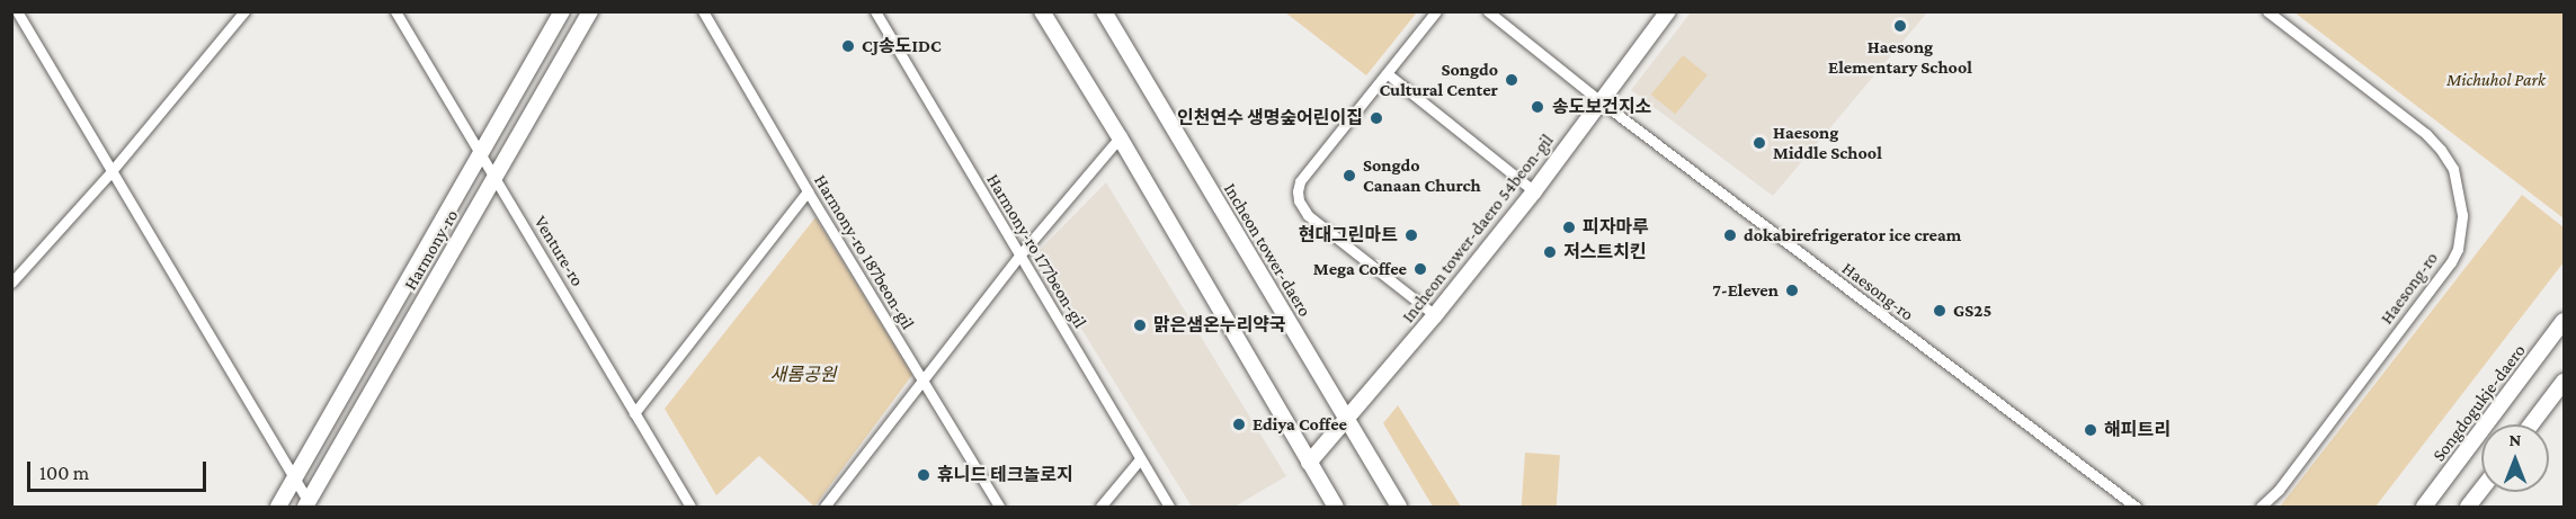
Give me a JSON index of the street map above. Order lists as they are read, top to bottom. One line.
{"streets":{"street":["Incheon tower-daero 54beon-gil","Harmony-ro","Incheon tower-daero","Venture-ro","Harmony-ro 177beon-gil","Harmony-ro 187beon-gil","Haesong-ro","Songdogukje-daero"]},"crossings":[["Incheon tower-daero 54beon-gil","Incheon tower-daero"],["Incheon tower-daero 54beon-gil","Haesong-ro"],["Harmony-ro","Venture-ro"]],"parks":["Michuhol Park","새롬공원"],"places":["Haesong Elementary School","CJ송도IDC","Songdo Cultural Center","송도보건지소","인천연수 생명숲어린이집","Haesong Middle School","Songdo Canaan Church","피자마루","현대그린마트","dokabirefrigerator ice cream","저스트치킨","Mega Coffee","7-Eleven","GS25","맑은샘온누리약국","Ediya Coffee","해피트리","휴니드 테크놀로지"],"scale_bar":"100 m","north":"top"}
